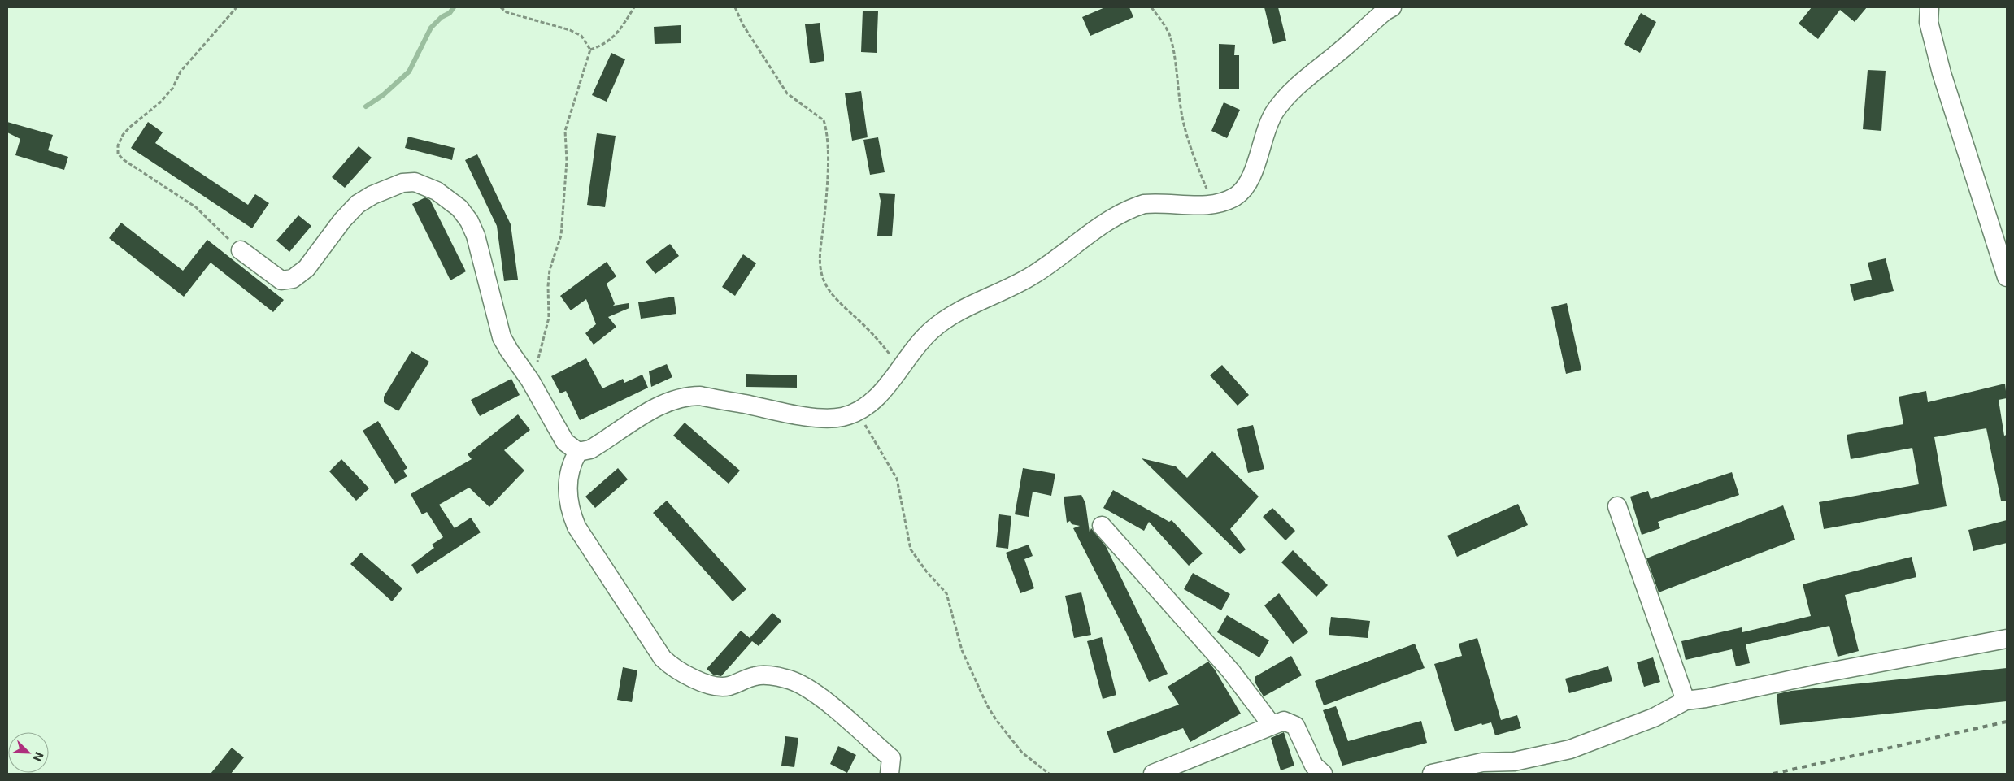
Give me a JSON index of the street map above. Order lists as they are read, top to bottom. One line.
{"north":"bottom right"}
